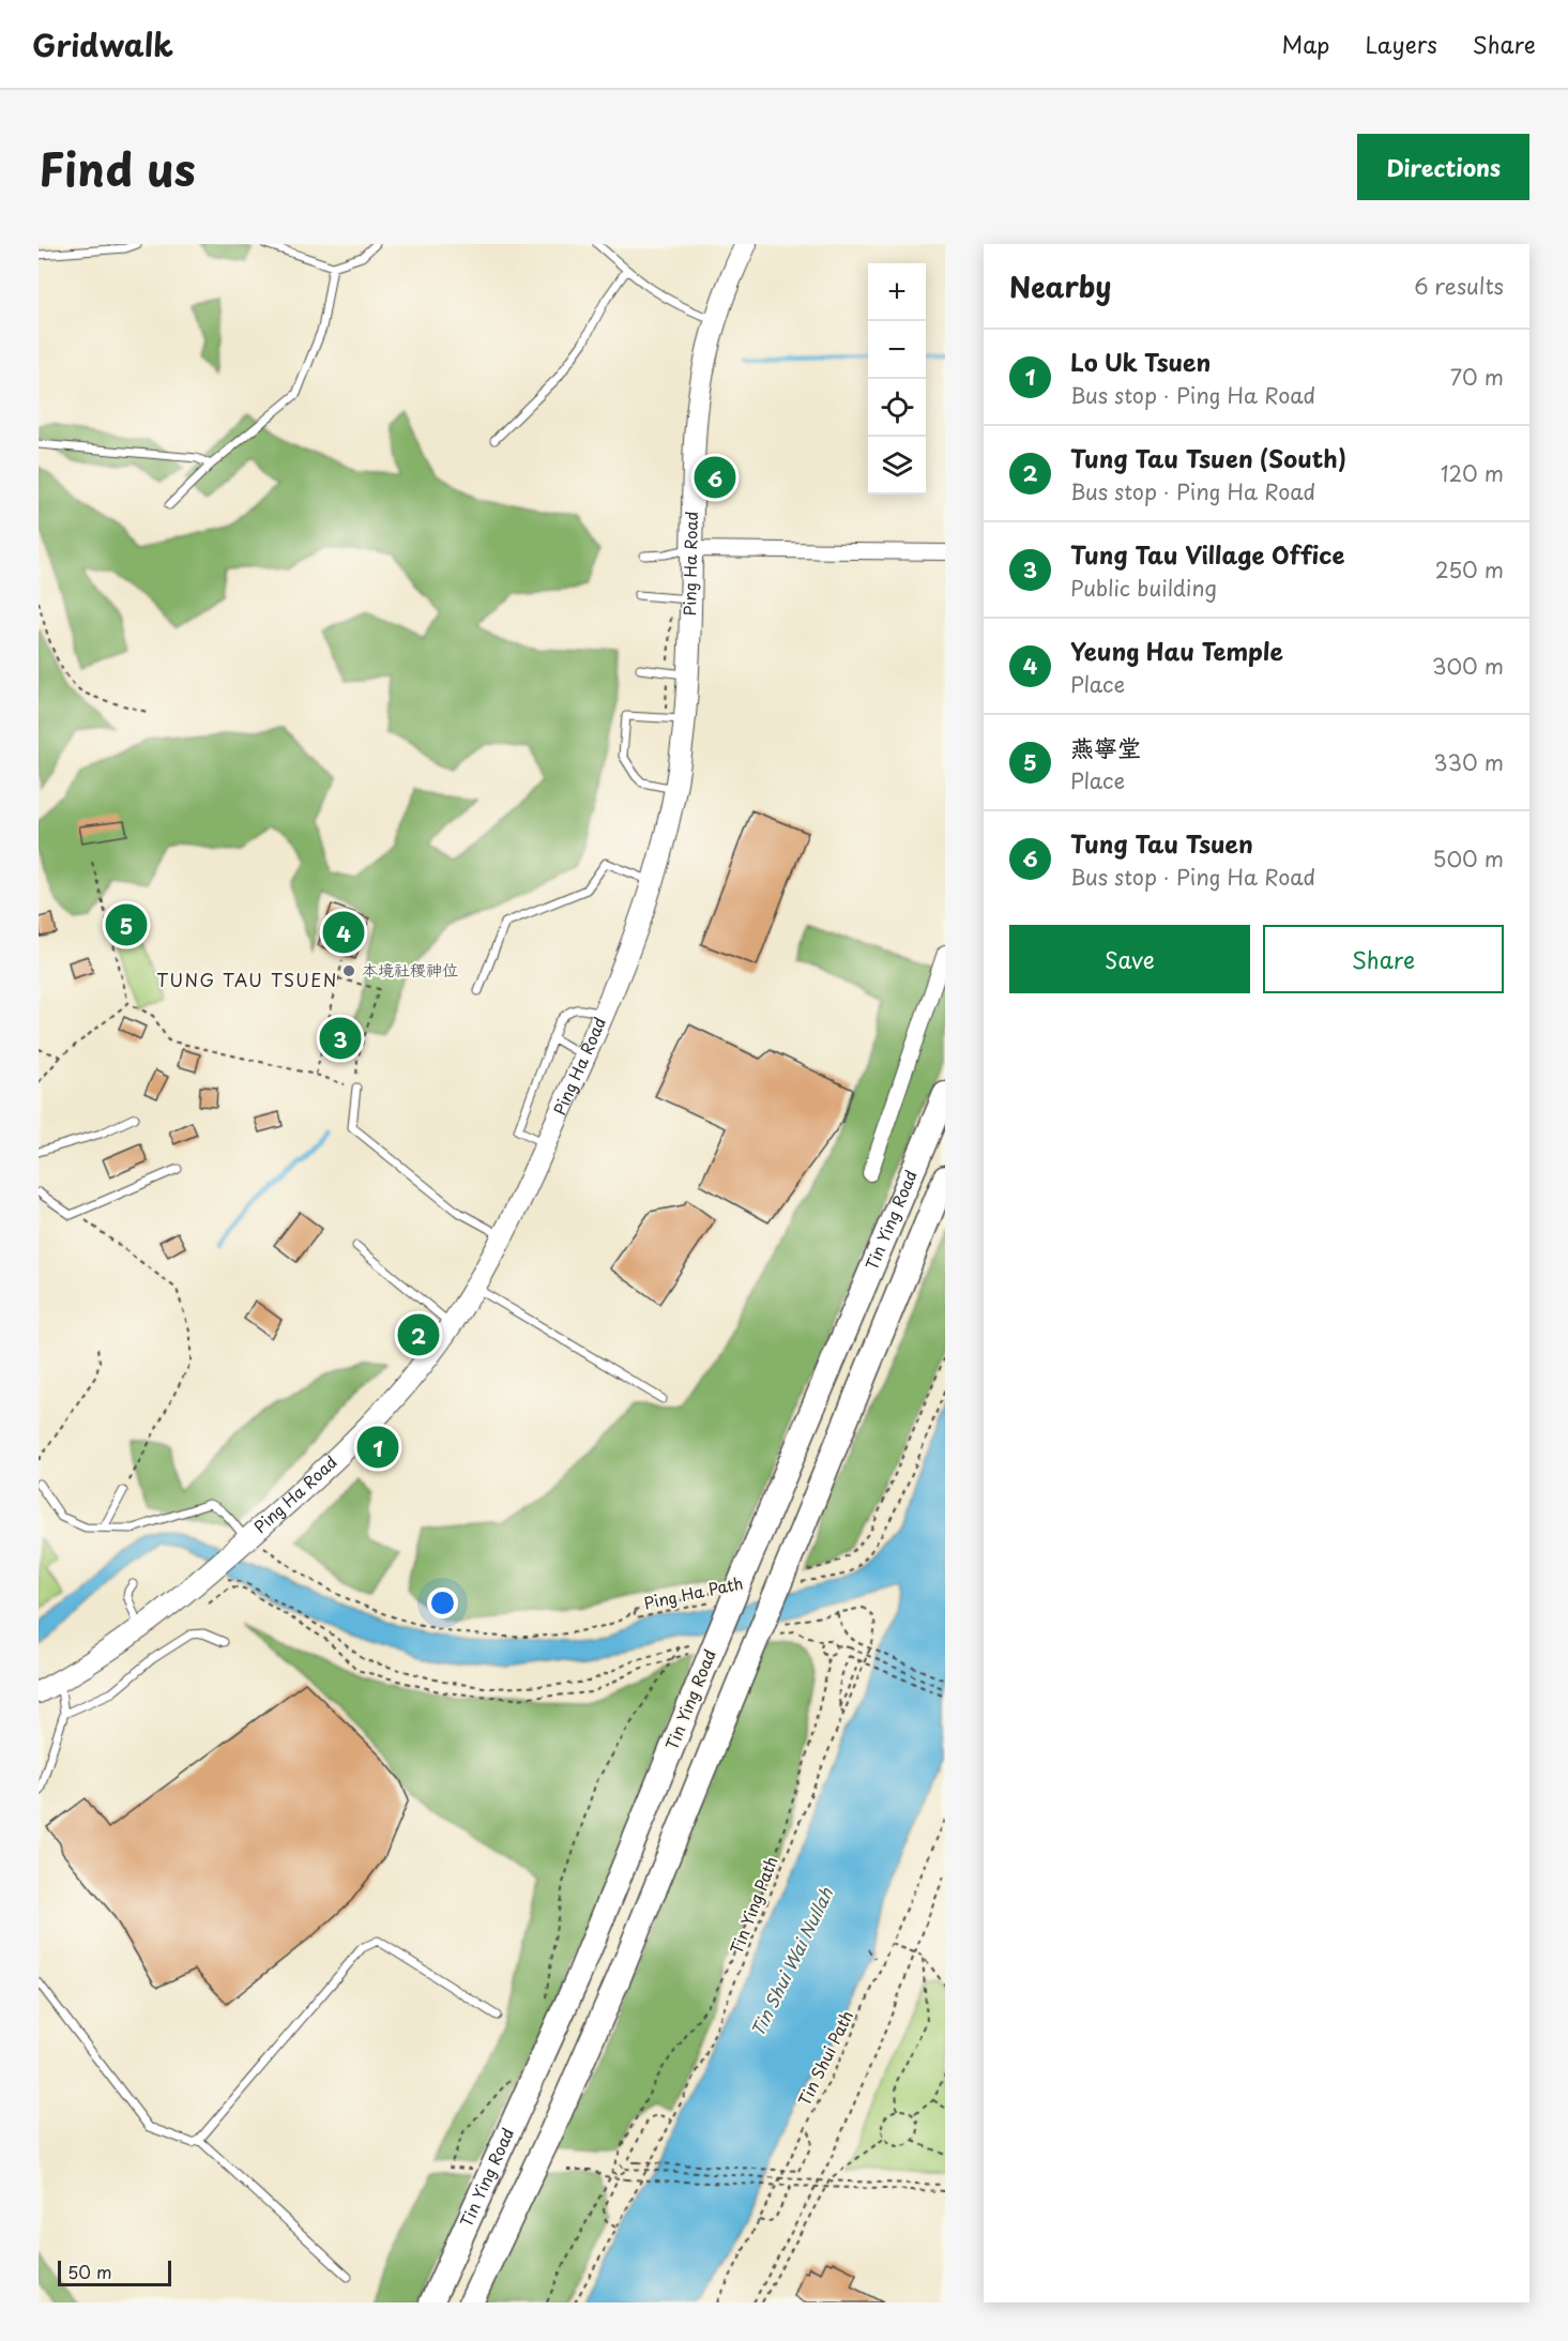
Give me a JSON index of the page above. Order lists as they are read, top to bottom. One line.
{"streets":{"main road":["Tin Ying Road"],"street":["Ping Ha Road"],"path":["Ping Ha Path","Tin Ying Path","Tin Shui Path"]},"crossings":[["Ping Ha Road","Ping Ha Path"]],"districts":["TUNG TAU TSUEN"],"water":["Tin Shui Wai Nullah"],"places":["本境社稷神位"],"scale_bar":"50 m","page":{"header":"Gridwalk","nav":["Map","Layers","Share"],"title":"Find us","buttons":["Directions",["Save","Share"]],"heading":["Nearby","6 results"],"map_buttons":["+","−"],"list":[{"mark":"1","name":"Lo Uk Tsuen","note":"Bus stop · Ping Ha Road","value":"70 m"},{"mark":"2","name":"Tung Tau Tsuen (South)","note":"Bus stop · Ping Ha Road","value":"120 m"},{"mark":"3","name":"Tung Tau Village Office","note":"Public building","value":"250 m"},{"mark":"4","name":"Yeung Hau Temple","note":"Place","value":"300 m"},{"mark":"5","name":"燕寧堂","note":"Place","value":"330 m"},{"mark":"6","name":"Tung Tau Tsuen","note":"Bus stop · Ping Ha Road","value":"500 m"}],"pins":["6","5","4","3","2","1"],"scale":"50 m"}}
